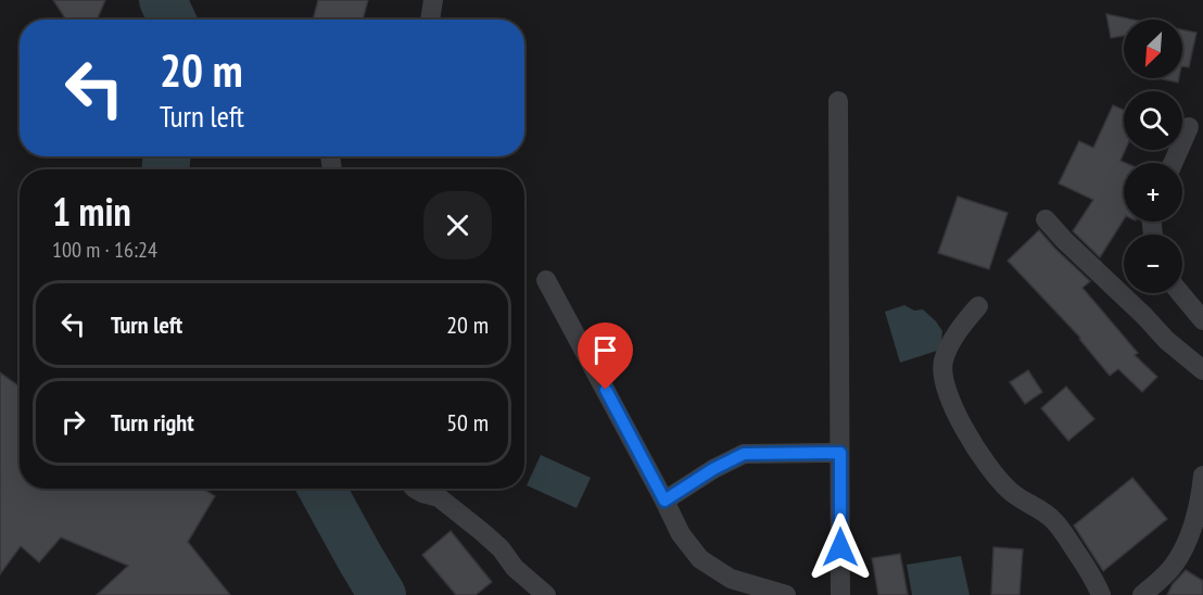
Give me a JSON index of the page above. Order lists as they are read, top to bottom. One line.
{"north":"bottom left","page":{"map_buttons":["+","−"],"turn":["20 m","Turn left"],"heading":["1 min","100 m · 16:24"],"list":[{"name":"Turn left","value":"20 m"},{"name":"Turn right","value":"50 m"}]}}
